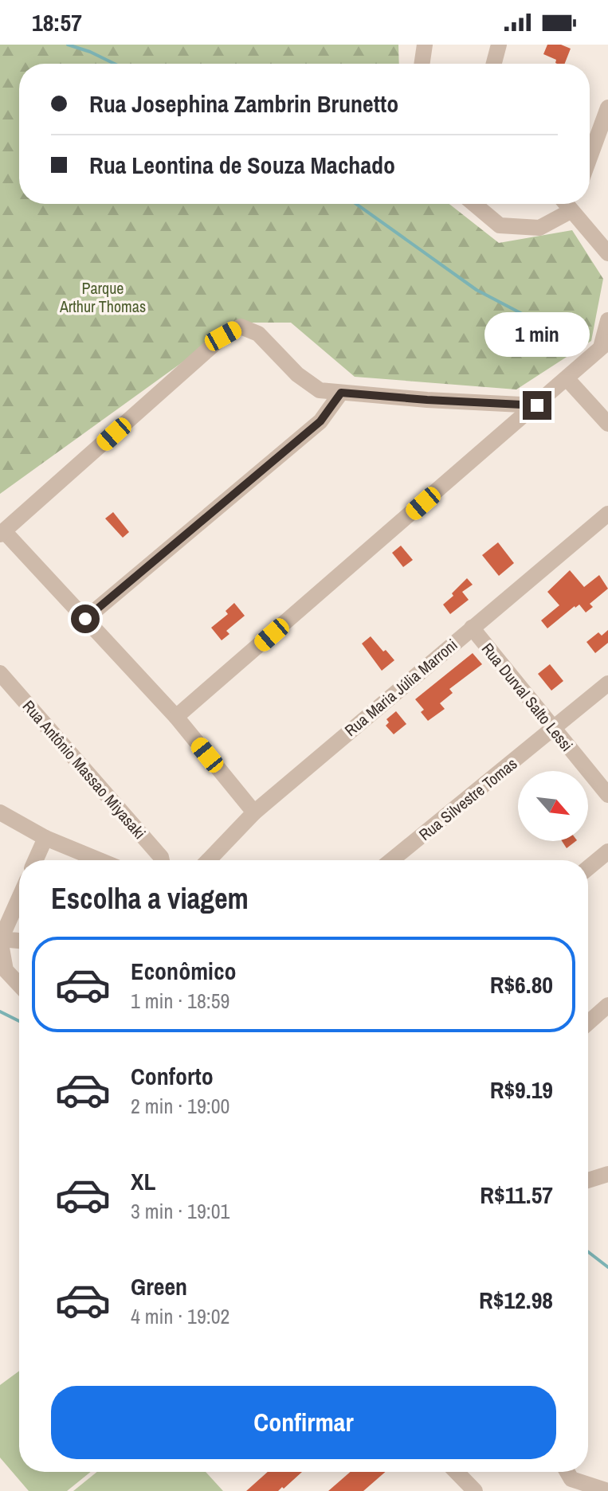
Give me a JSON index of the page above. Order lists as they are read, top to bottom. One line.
{"streets":{"street":["Rua Maria Júlia Marroni","Rua Durval Salto Lessi","Rua Antônio Massao Miyasaki","Rua Silvestre Tomas"]},"crossings":[["Rua Maria Júlia Marroni","Rua Durval Salto Lessi"],["Rua Durval Salto Lessi","Rua Silvestre Tomas"]],"parks":["Parque Arthur Thomas"],"north":"bottom right","page":{"status":"18:57","banner":["Rua Josephina Zambrin Brunetto","Rua Leontina de Souza Machado"],"bubble":"1 min","heading":"Escolha a viagem","list":[{"name":"Econômico","note":"1 min · 18:59","value":"R$6.80"},{"name":"Conforto","note":"2 min · 19:00","value":"R$9.19"},{"name":"XL","note":"3 min · 19:01","value":"R$11.57"},{"name":"Green","note":"4 min · 19:02","value":"R$12.98"}],"buttons":"Confirmar"}}
